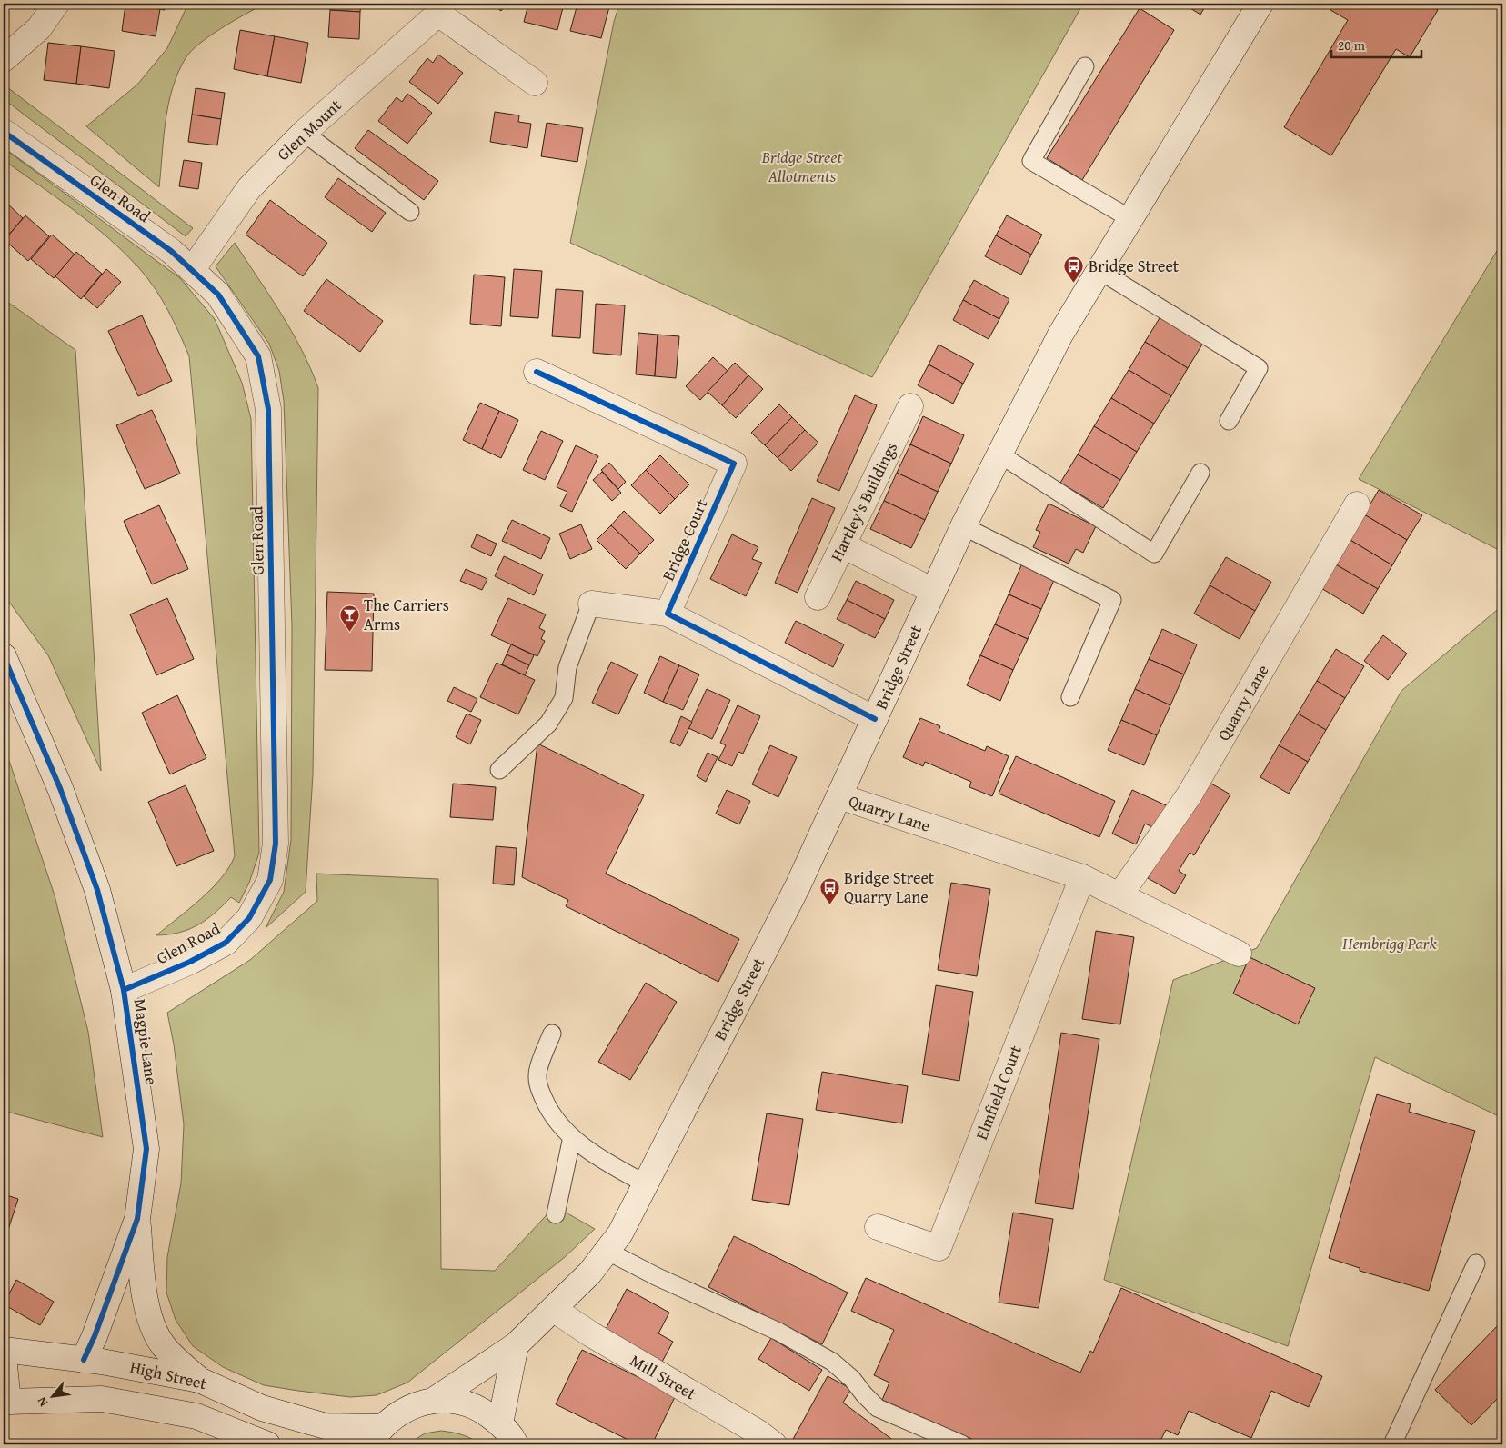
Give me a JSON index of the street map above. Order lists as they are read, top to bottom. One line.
{"streets":{"street":["Glen Mount","Glen Road","Hartley's Buildings","Bridge Court","Bridge Street","Quarry Lane","Magpie Lane","Elmfield Court","High Street","Mill Street"]},"crossings":[["Glen Mount","Glen Road"],["Glen Road","Magpie Lane"],["Bridge Street","Quarry Lane"],["Bridge Street","Mill Street"],["Quarry Lane","Elmfield Court"],["Magpie Lane","High Street"]],"parks":["Bridge Street Allotments","Hembrigg Park"],"places":{"bus stop":["Bridge Street","Bridge Street Quarry Lane"],"bar":["The Carriers Arms"]},"scale_bar":"20 m","north":"bottom left"}
